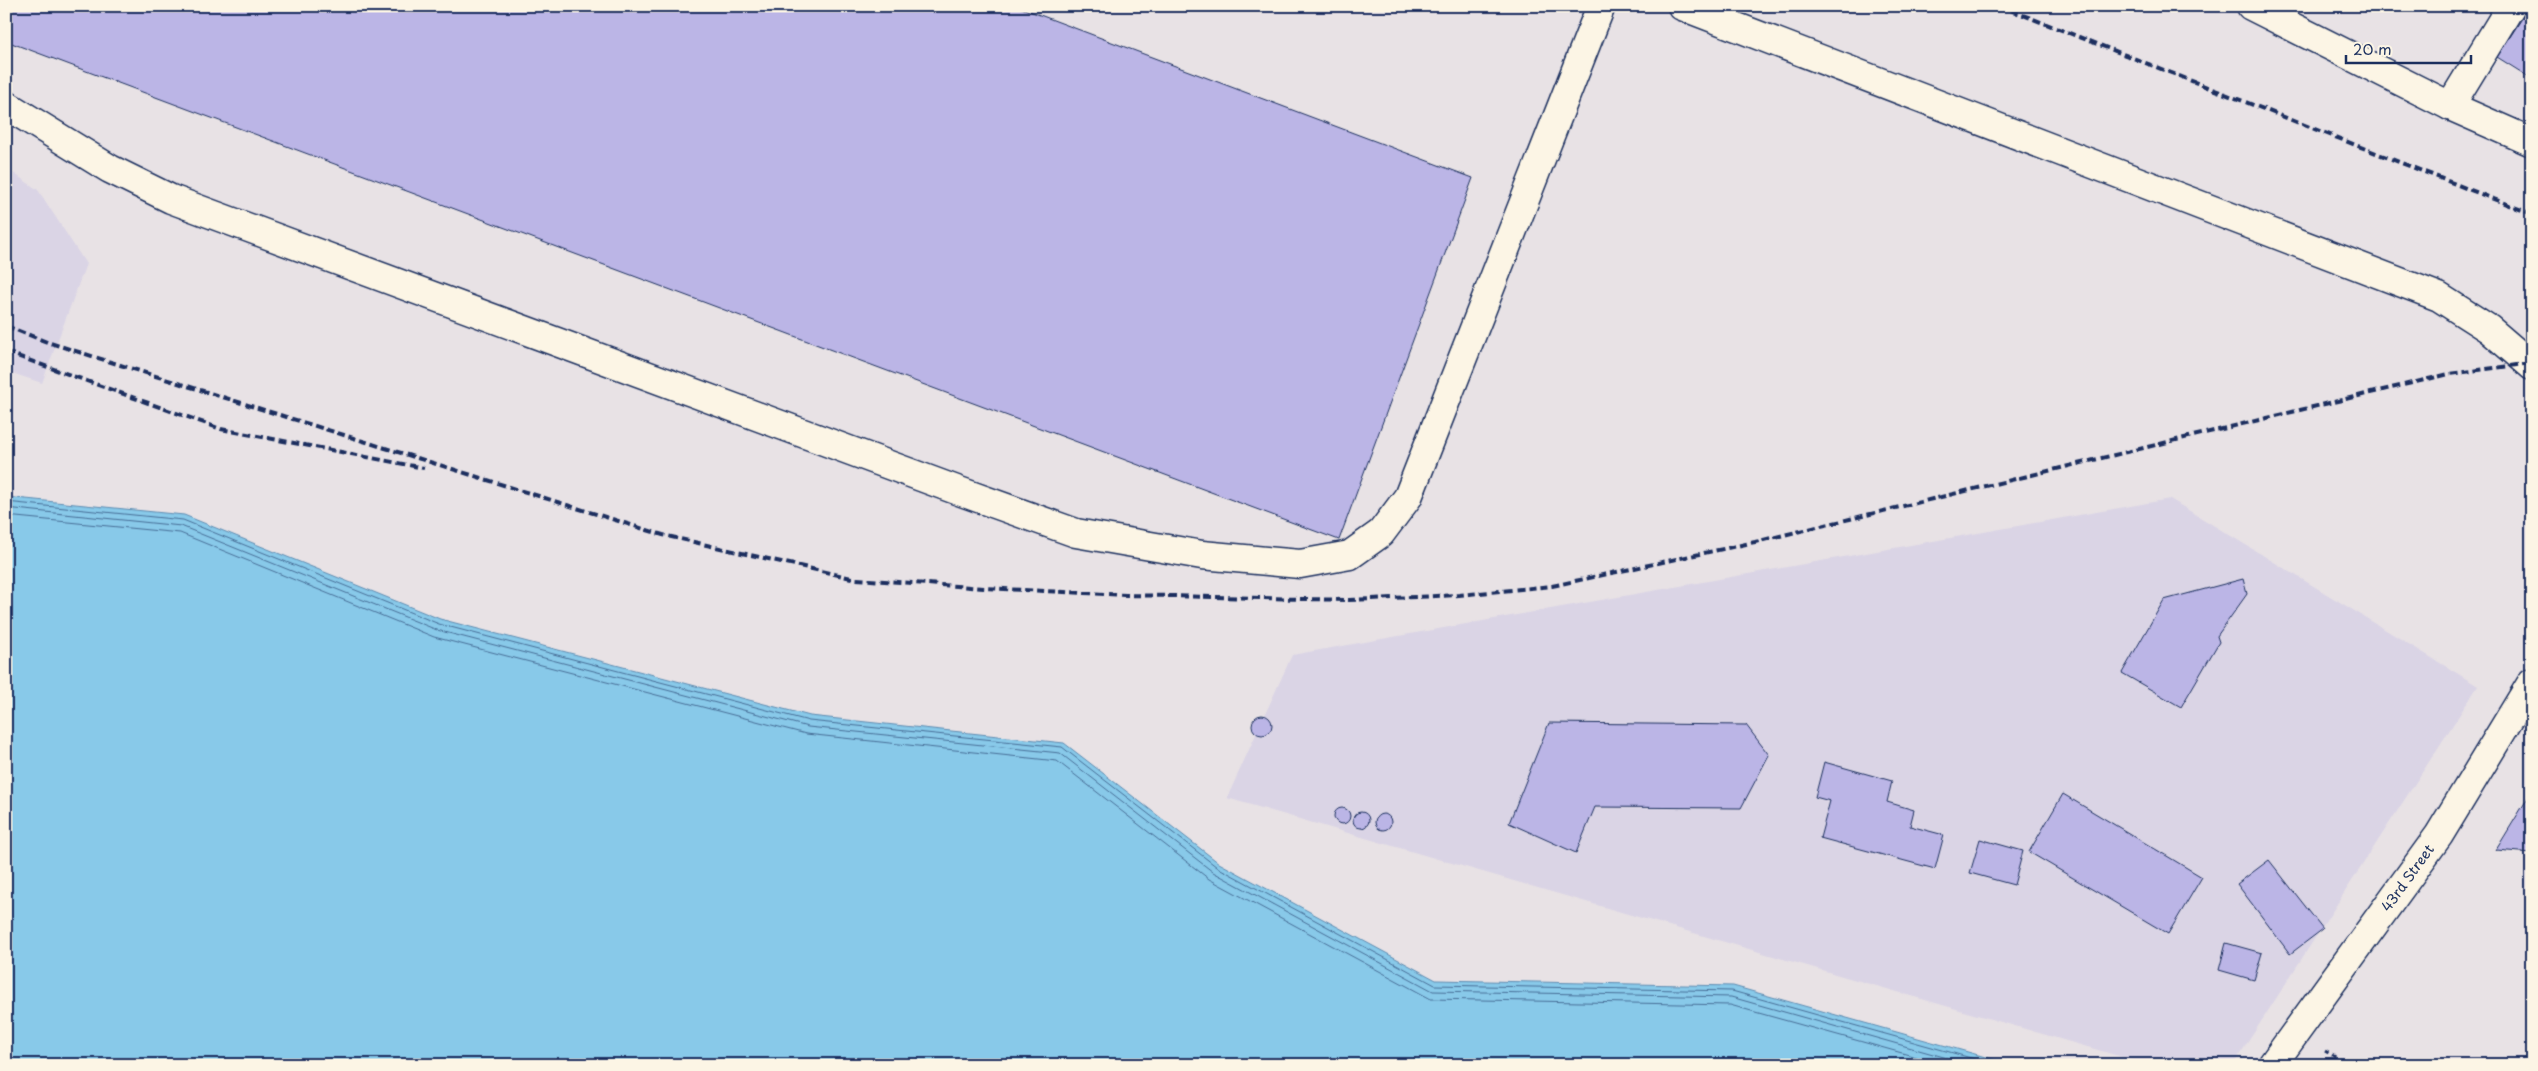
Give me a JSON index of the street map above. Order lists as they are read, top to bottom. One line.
{"streets":{"street":["43rd Street"]},"scale_bar":"20 m"}
